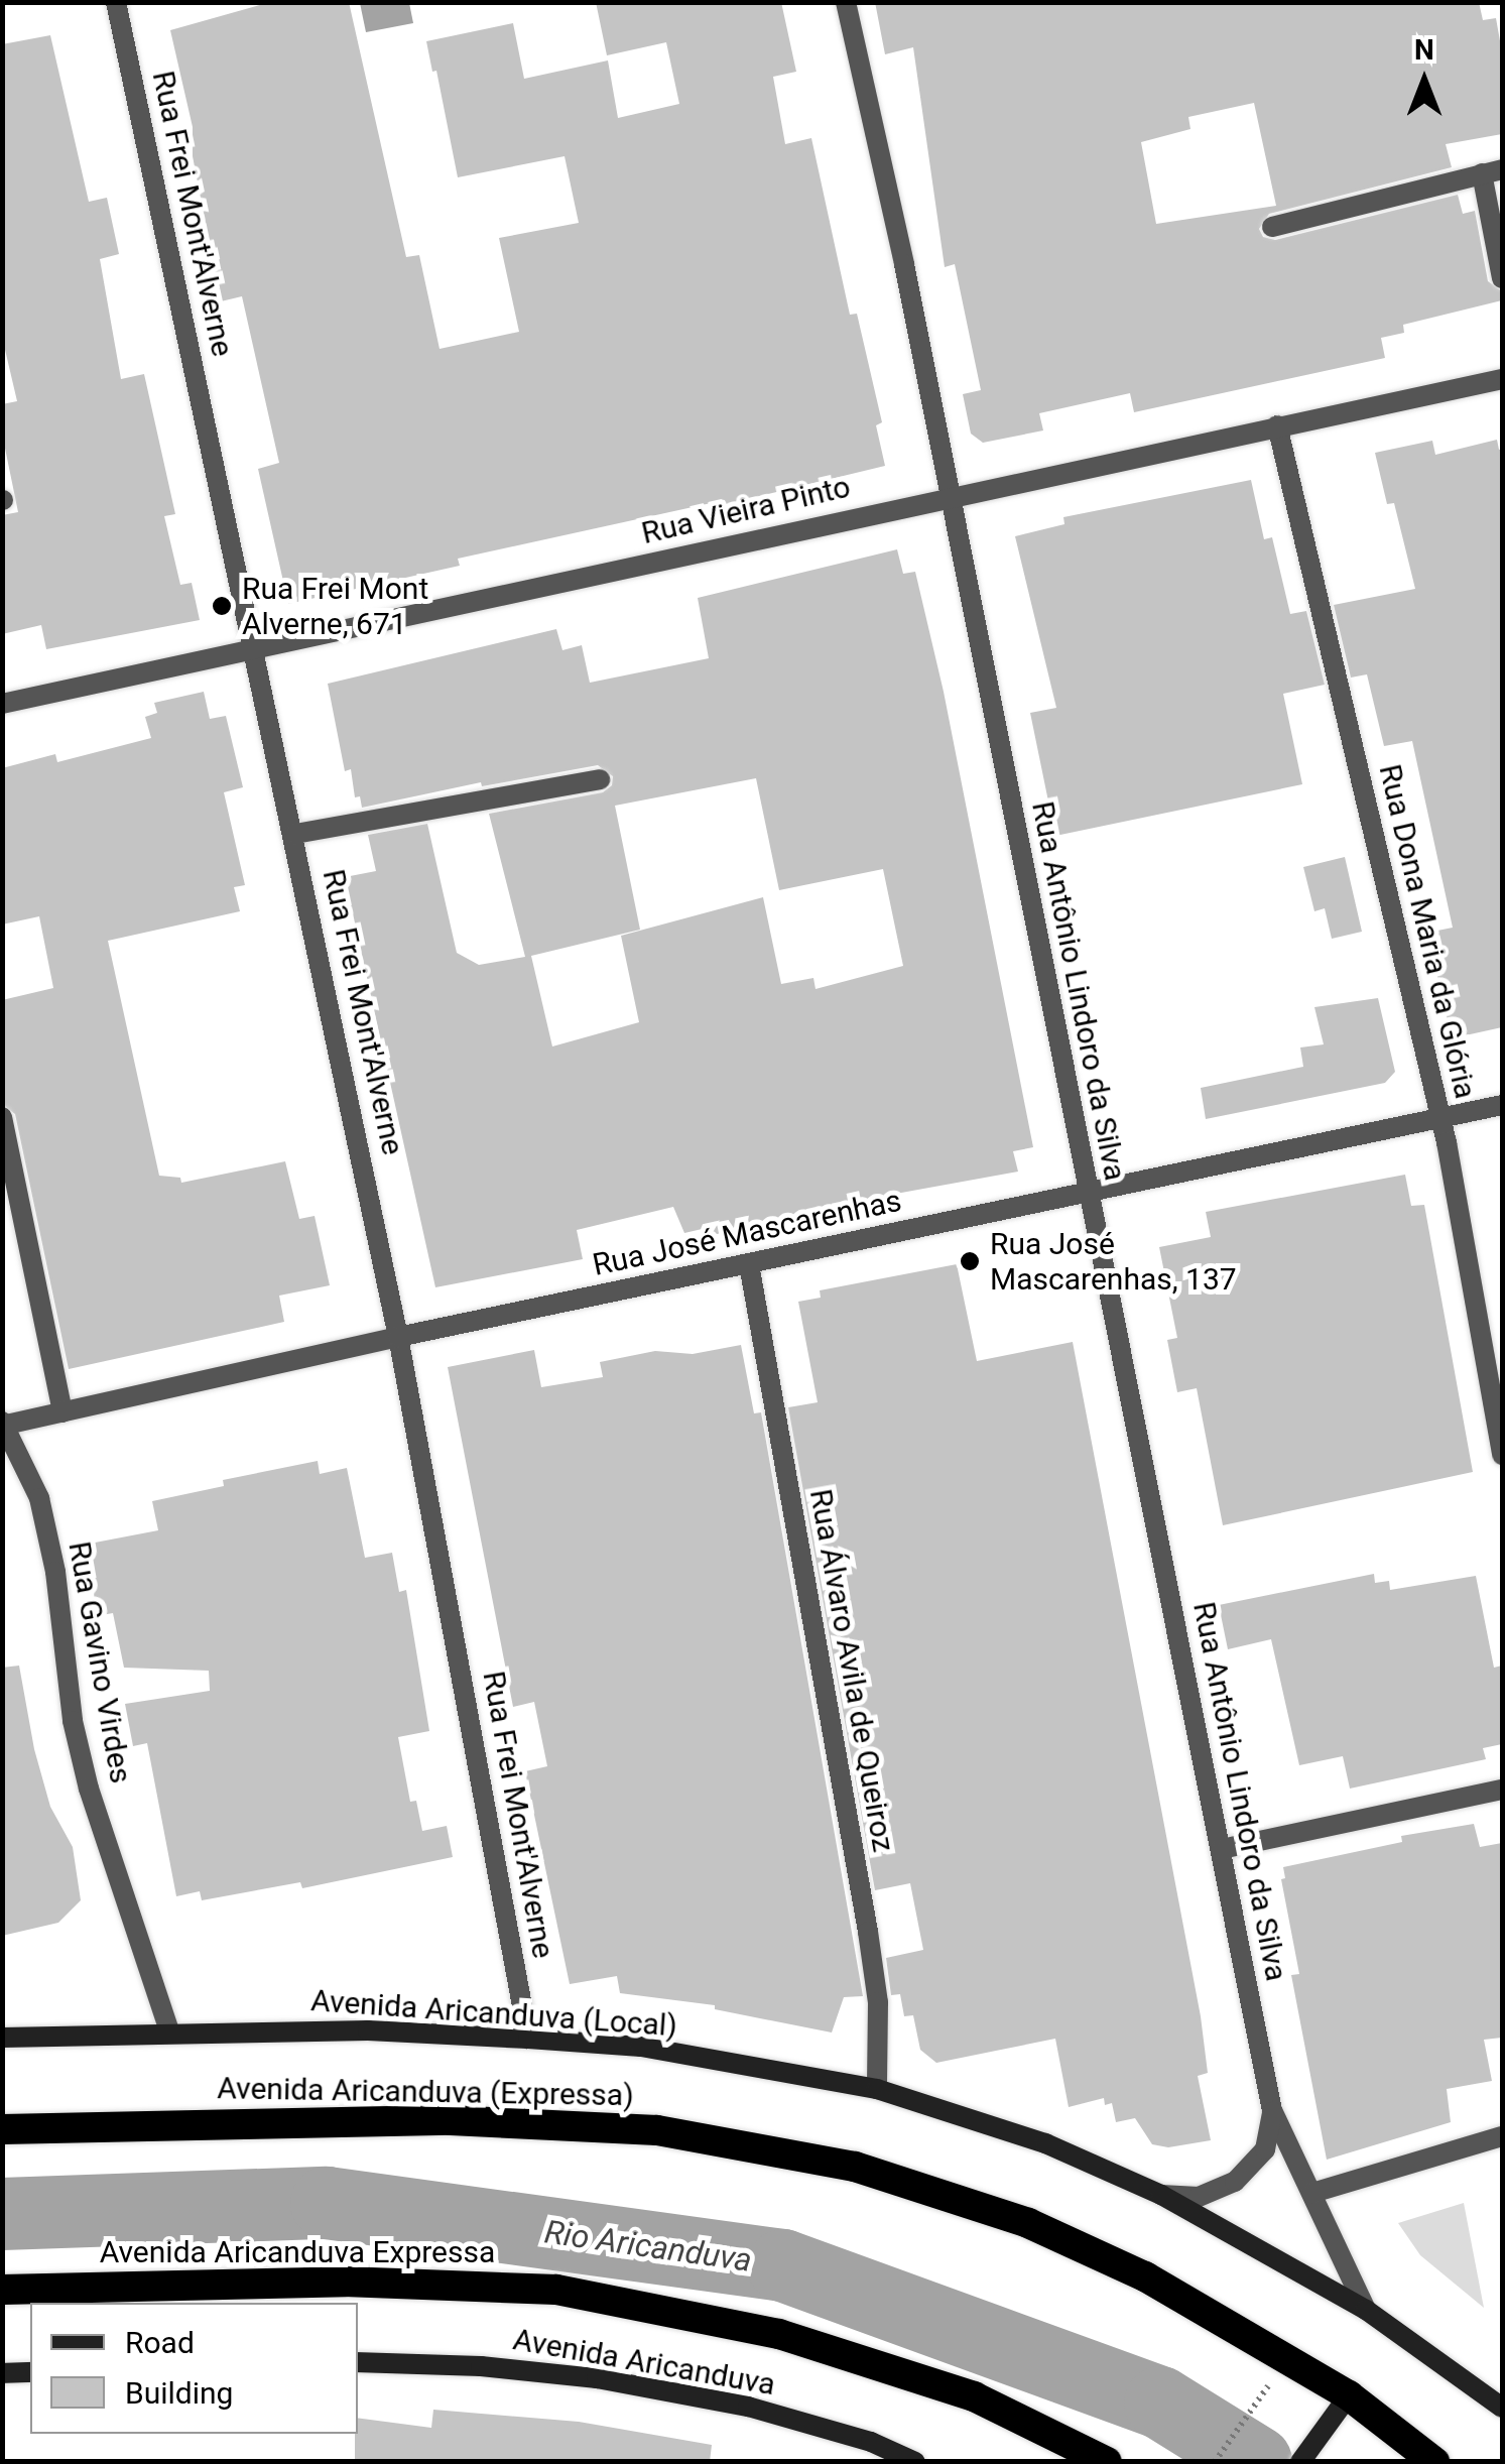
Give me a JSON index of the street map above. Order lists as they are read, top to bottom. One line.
{"streets":{"highway":["Avenida Aricanduva (Expressa)","Avenida Aricanduva Expressa"],"main road":["Avenida Aricanduva (Local)","Avenida Aricanduva"],"street":["Rua Frei Mont'Alverne","Rua Vieira Pinto","Rua Dona Maria da Glória","Rua Antônio Lindoro da Silva","Rua José Mascarenhas","Rua Gavino Virdes","Rua Álvaro Avila de Queiroz"]},"crossings":[["Rua Frei Mont'Alverne","Rua Vieira Pinto"],["Rua Frei Mont'Alverne","Rua José Mascarenhas"],["Rua Frei Mont'Alverne","Avenida Aricanduva (Local)"],["Rua Vieira Pinto","Rua Dona Maria da Glória"],["Rua Vieira Pinto","Rua Antônio Lindoro da Silva"],["Rua Dona Maria da Glória","Rua José Mascarenhas"],["Rua Antônio Lindoro da Silva","Rua José Mascarenhas"],["Rua Antônio Lindoro da Silva","Avenida Aricanduva (Local)"],["Rua José Mascarenhas","Rua Gavino Virdes"],["Rua José Mascarenhas","Rua Álvaro Avila de Queiroz"],["Rua Gavino Virdes","Avenida Aricanduva (Local)"],["Rua Álvaro Avila de Queiroz","Avenida Aricanduva (Local)"]],"water":["Rio Aricanduva"],"places":["Rua Frei Mont Alverne, 671","Rua José Mascarenhas, 137"],"legend":["Road","Building"],"north":"top"}
